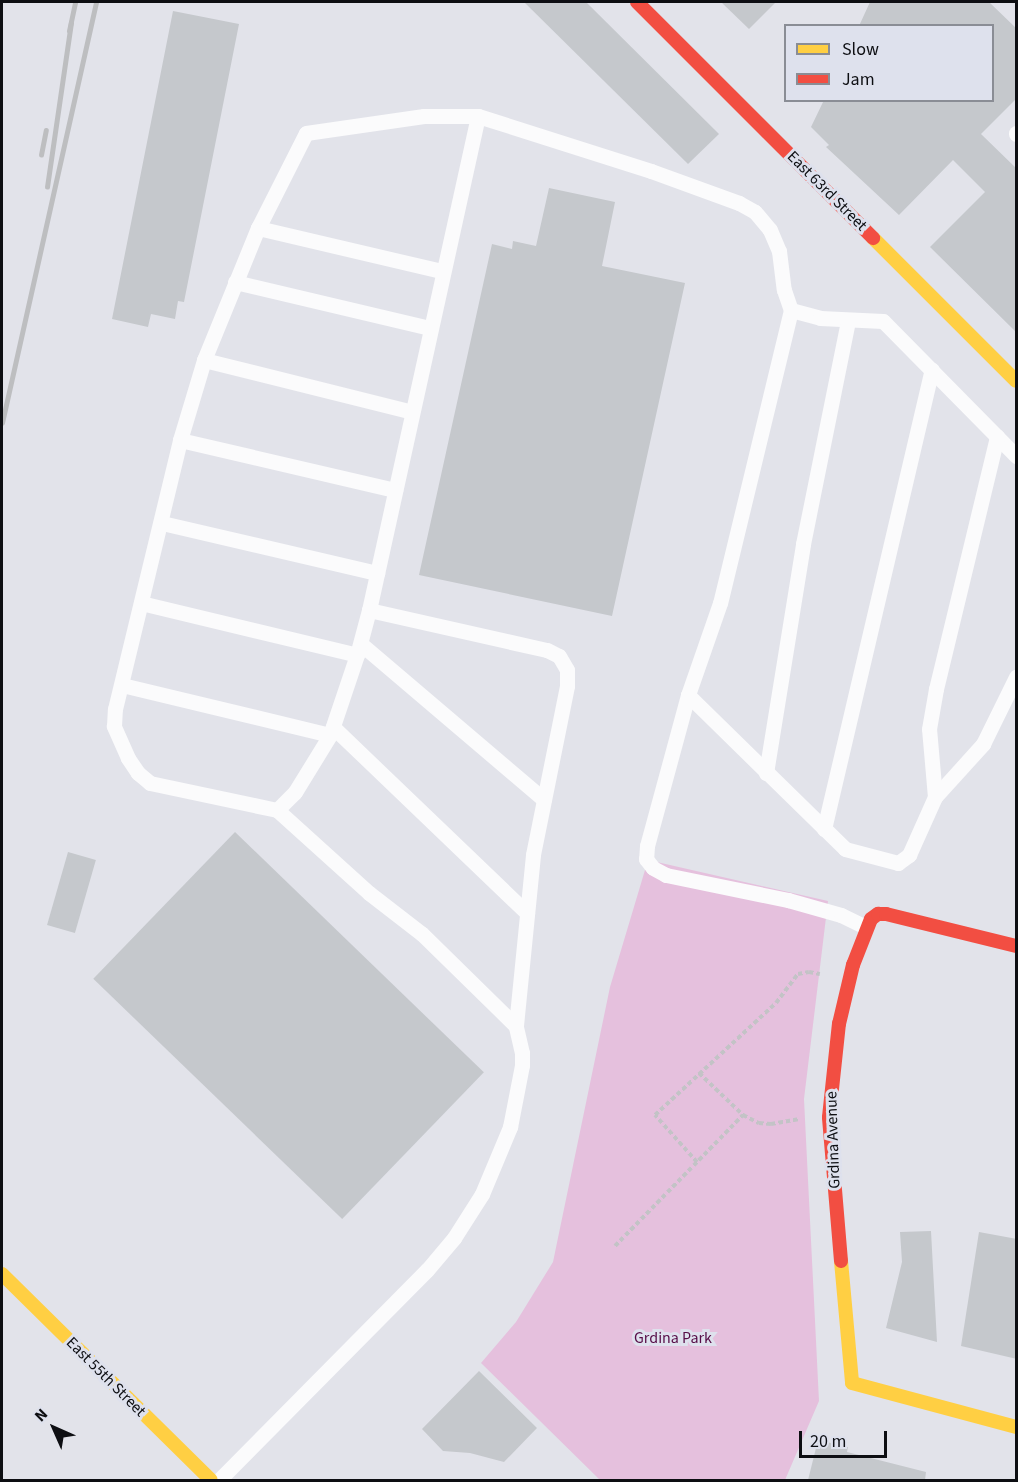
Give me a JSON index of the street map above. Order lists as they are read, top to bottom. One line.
{"streets":{"street":["East 63rd Street","Grdina Avenue","East 55th Street"]},"parks":["Grdina Park"],"legend":["Slow","Jam"],"scale_bar":"20 m","north":"top left"}
